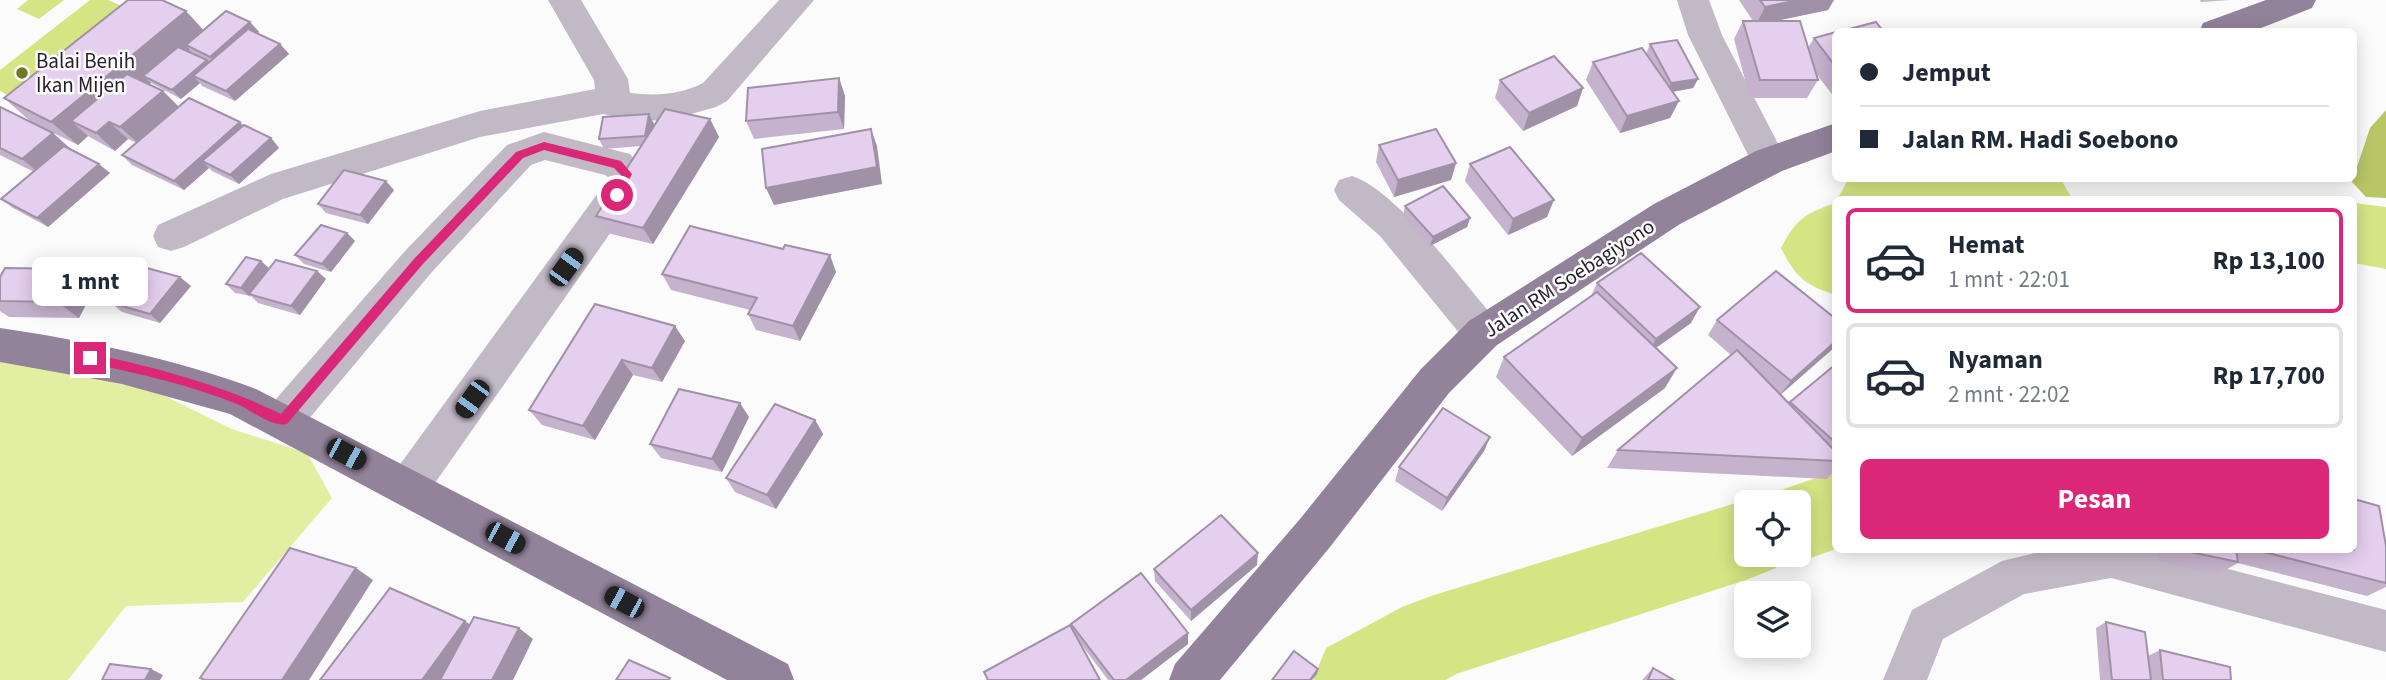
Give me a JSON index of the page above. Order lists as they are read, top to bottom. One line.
{"streets":{"main road":["Jalan RM Soebagiyono"]},"places":["Balai Benih Ikan Mijen"],"page":{"banner":["Jemput","Jalan RM. Hadi Soebono"],"list":[{"name":"Hemat","note":"1 mnt · 22:01","value":"Rp 13,100"},{"name":"Nyaman","note":"2 mnt · 22:02","value":"Rp 17,700"}],"bubble":"1 mnt","buttons":"Pesan"}}
